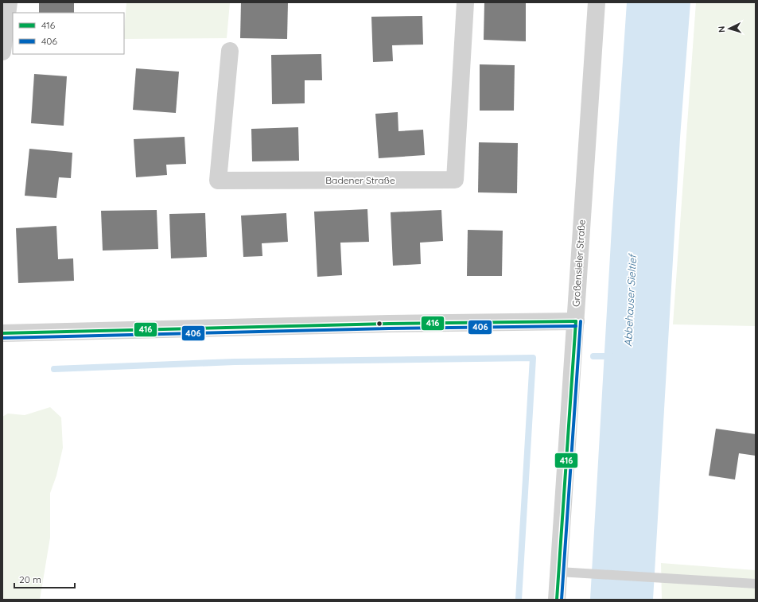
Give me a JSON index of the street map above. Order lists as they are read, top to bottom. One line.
{"streets":{"street":["Badener Straße","Großensieler Straße"]},"water":["Abbehauser Sieltief"],"lines":["transit line 416","transit line 406"],"legend":["416","406"],"scale_bar":"20 m","north":"left"}
